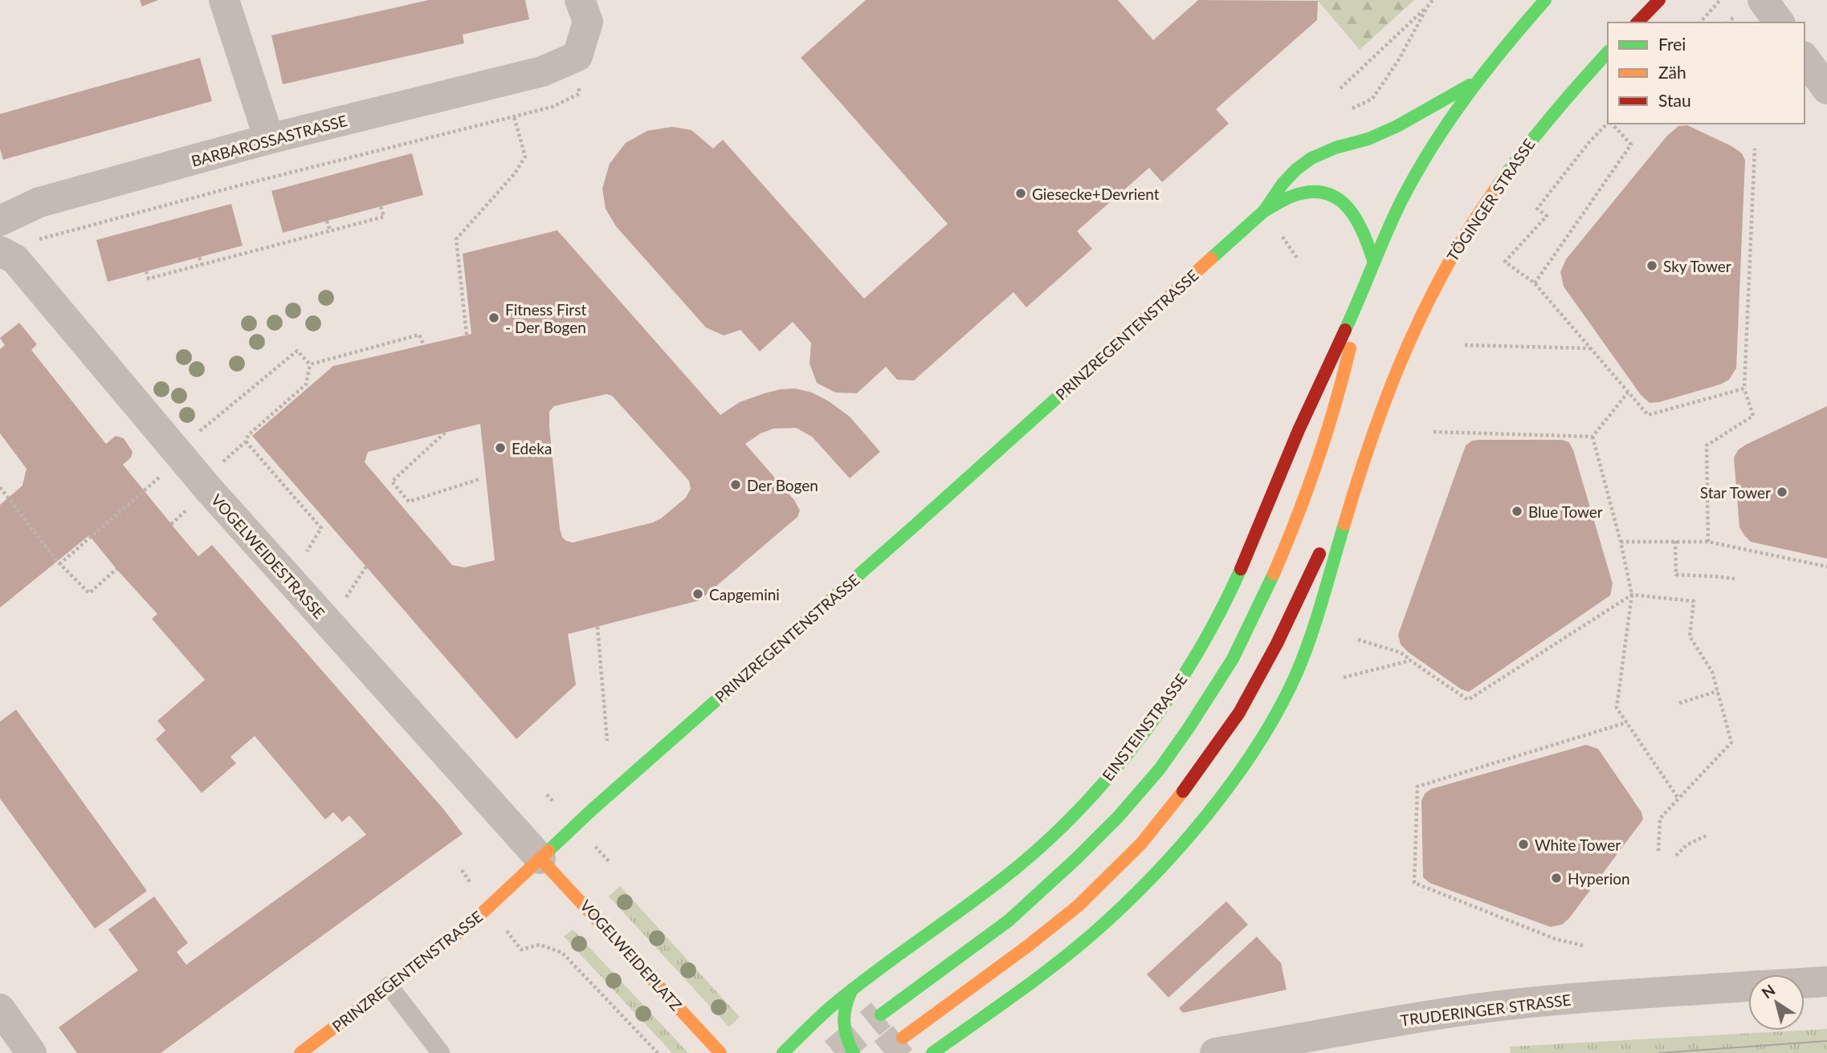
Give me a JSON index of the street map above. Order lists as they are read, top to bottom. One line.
{"streets":{"main road":["TÖGINGER STRASSE","PRINZREGENTENSTRASSE","EINSTEINSTRASSE","VOGELWEIDEPLATZ"],"street":["BARBAROSSASTRASSE","VOGELWEIDESTRASSE","TRUDERINGER STRASSE"]},"crossings":[["PRINZREGENTENSTRASSE","VOGELWEIDESTRASSE"],["PRINZREGENTENSTRASSE","VOGELWEIDEPLATZ"],["VOGELWEIDESTRASSE","VOGELWEIDEPLATZ"]],"places":["Giesecke+Devrient","Sky Tower","Fitness First - Der Bogen","Edeka","Der Bogen","Star Tower","Blue Tower","Capgemini","White Tower","Hyperion"],"legend":["Frei","Zäh","Stau"],"north":"top left"}
